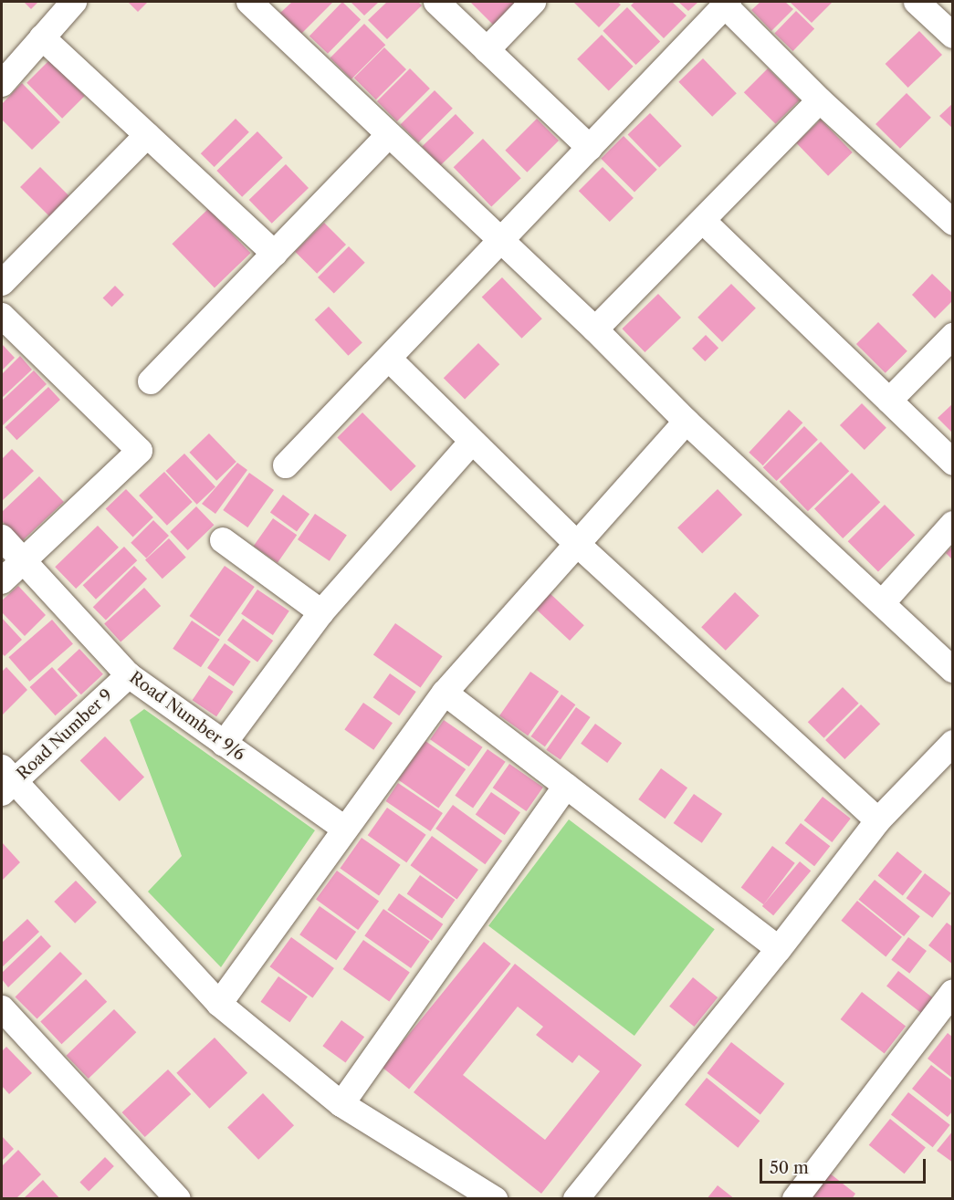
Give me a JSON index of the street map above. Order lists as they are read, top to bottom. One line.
{"streets":{"street":["Road Number 9/6","Road Number 9"]},"crossings":[["Road Number 9/6","Road Number 9"]],"scale_bar":"50 m"}
